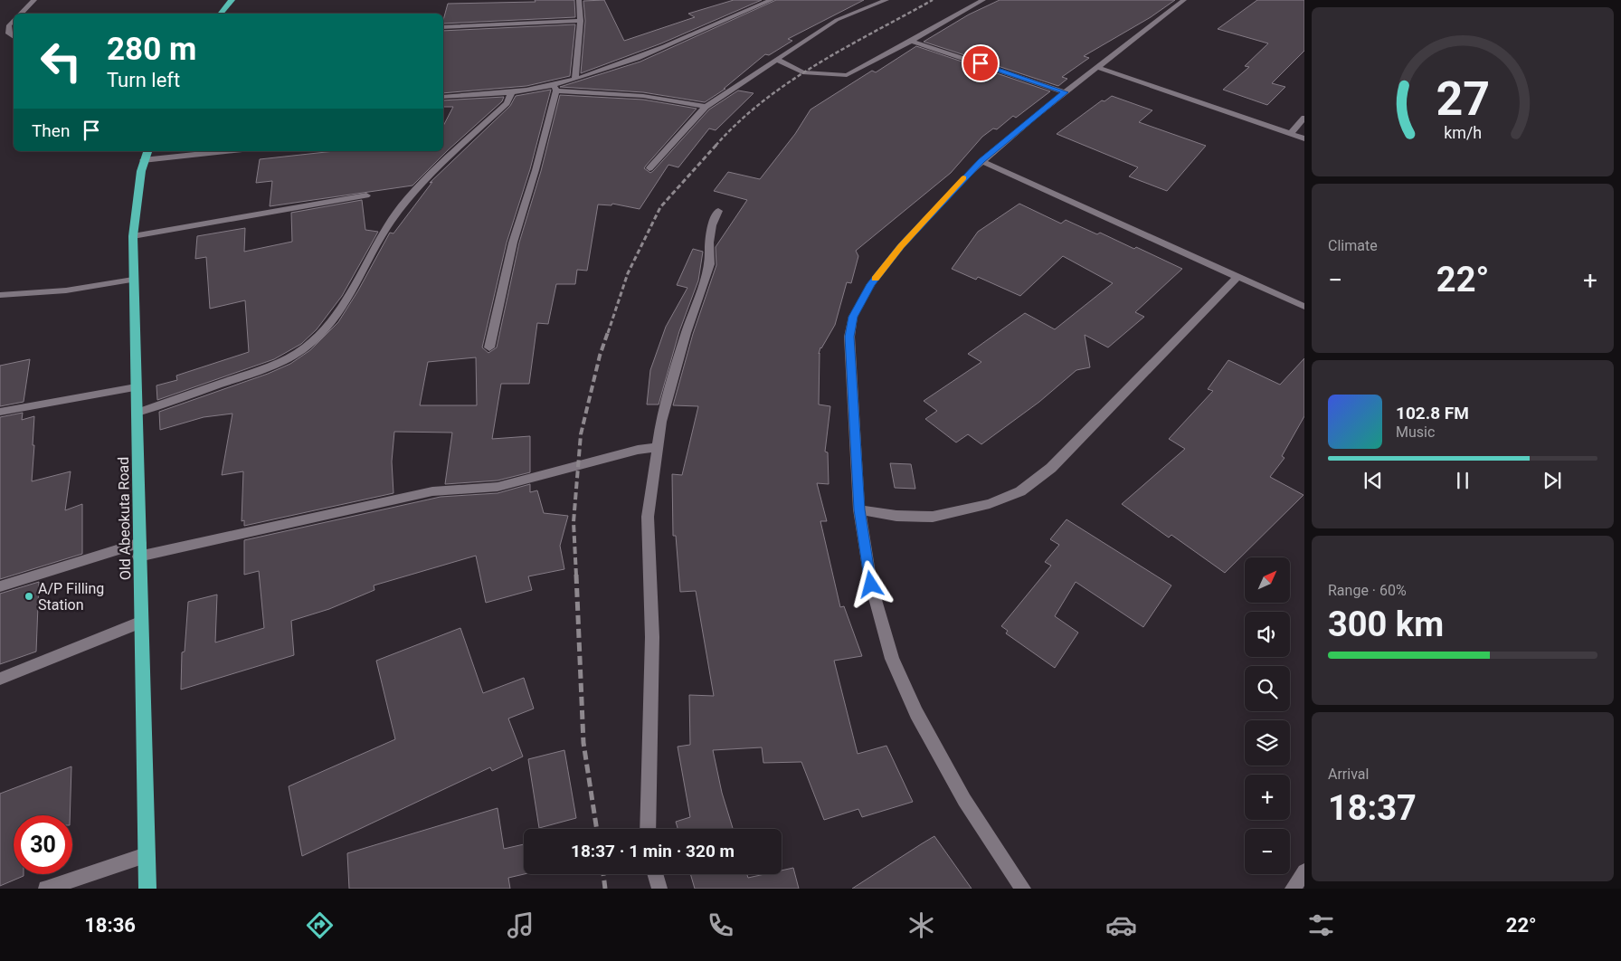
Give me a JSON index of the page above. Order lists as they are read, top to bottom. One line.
{"streets":{"highway":["Old Abeokuta Road"]},"places":["A/P Filling Station"],"north":"top right","page":{"turn":["280 m","Turn left"],"then":"Then","tile":["Climate",["Range · 60%","300 km"],["Arrival","18:37"]],"heat":["−","22°","+"],"song":["102.8 FM","Music"],"map_buttons":["+","−"],"limit":"30","trip":"18:37 · 1 min · 320 m","tabs":["18:36","22°"],"gauge":["27","km/h"]}}
